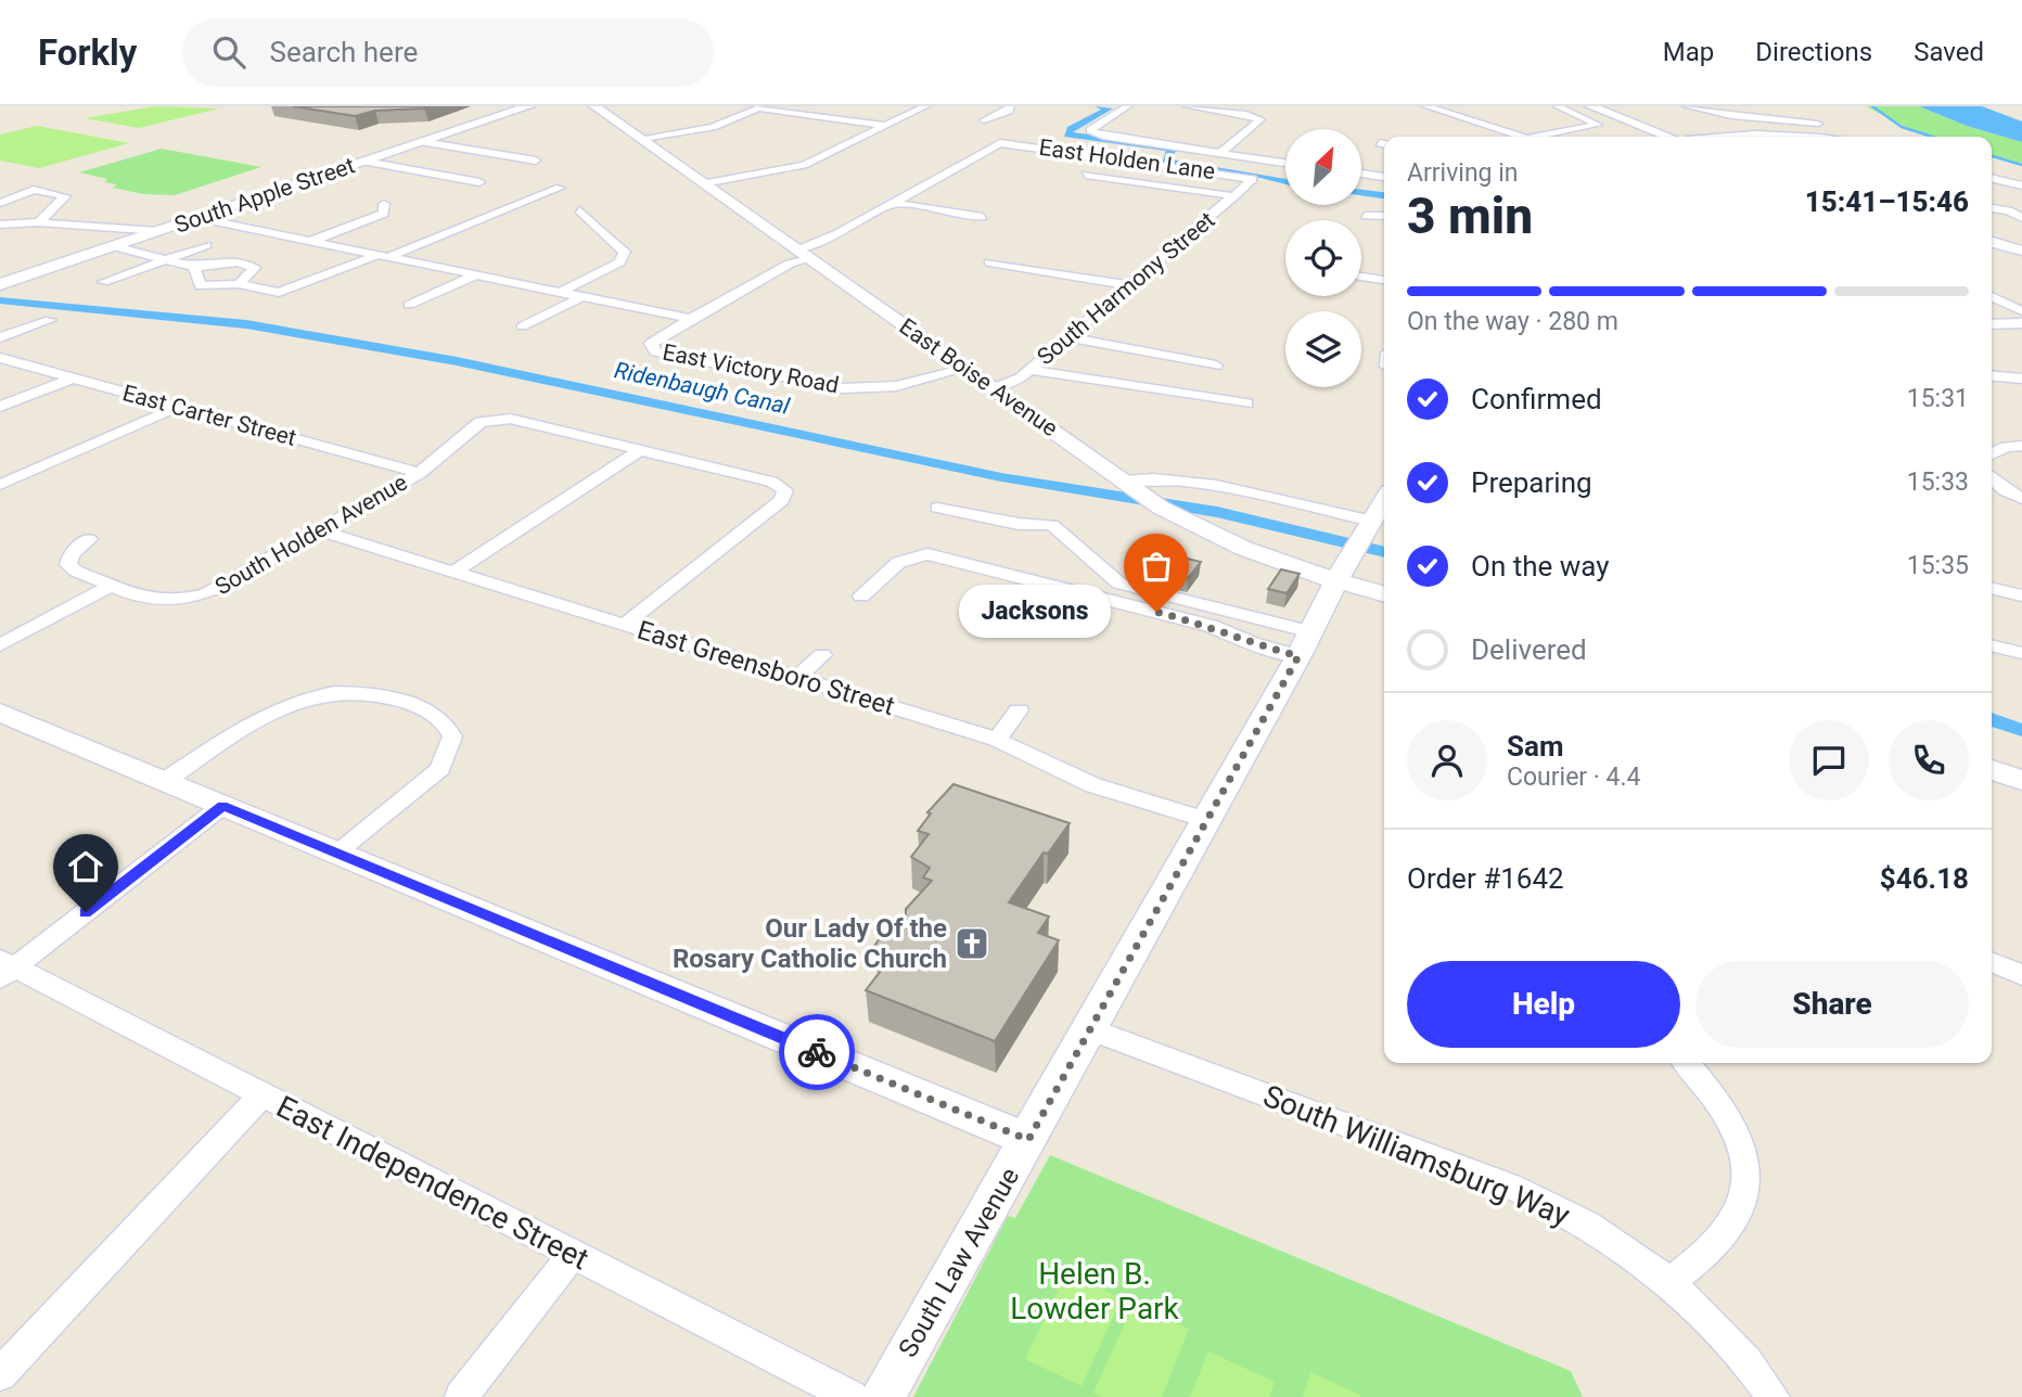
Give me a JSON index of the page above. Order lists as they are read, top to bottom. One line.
{"streets":{"street":["East Holden Lane","South Apple Street","South Harmony Street","East Victory Road","East Boise Avenue","East Carter Street","South Holden Avenue","East Greensboro Street","South Williamsburg Way","East Independence Street","South Law Avenue"]},"crossings":[["East Holden Lane","South Harmony Street"],["South Apple Street","East Victory Road"],["South Harmony Street","East Boise Avenue"],["East Victory Road","East Boise Avenue"],["East Boise Avenue","South Law Avenue"],["East Carter Street","South Holden Avenue"],["South Holden Avenue","East Greensboro Street"],["East Greensboro Street","South Law Avenue"],["South Williamsburg Way","South Law Avenue"]],"water":["Ridenbaugh Canal"],"parks":["Helen B. Lowder Park"],"places":{"other":["Jacksons"],"church":["Our Lady Of the Rosary Catholic Church"]},"north":"top right","page":{"header":"Forkly","search":"Search here","nav":["Map","Directions","Saved"],"heading":["3 min","Arriving in","15:41–15:46"],"panel":["Sam","Courier · 4.4","Order #1642","$46.18"],"bar":"On the way · 280 m","list":[["Confirmed","15:31"],["Preparing","15:33"],["On the way","15:35"],"Delivered"],"bubble":"Jacksons","buttons":["Help","Share"]}}
